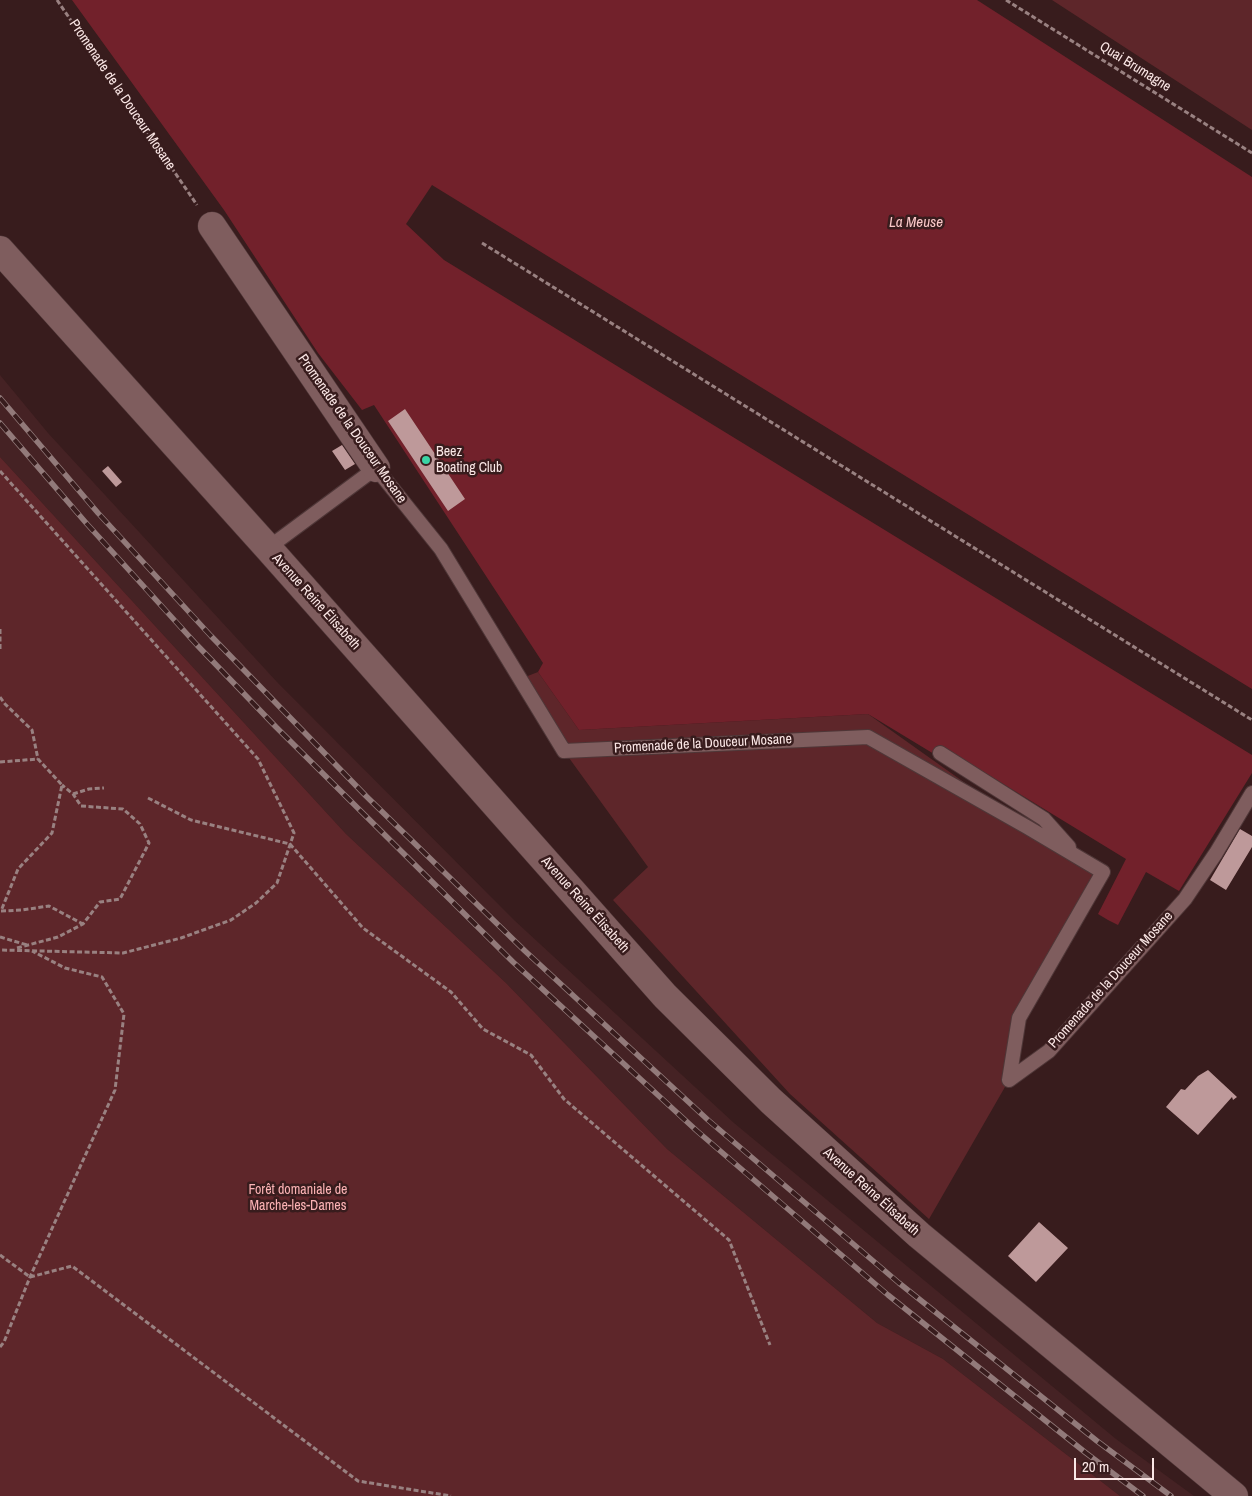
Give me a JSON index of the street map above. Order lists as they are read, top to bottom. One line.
{"streets":{"main road":["Promenade de la Douceur Mosane","Avenue Reine Élisabeth"],"path":["Quai Brumagne"]},"water":["La Meuse"],"parks":["Forêt domaniale de Marche-les-Dames"],"places":["Beez Boating Club"],"scale_bar":"20 m"}
